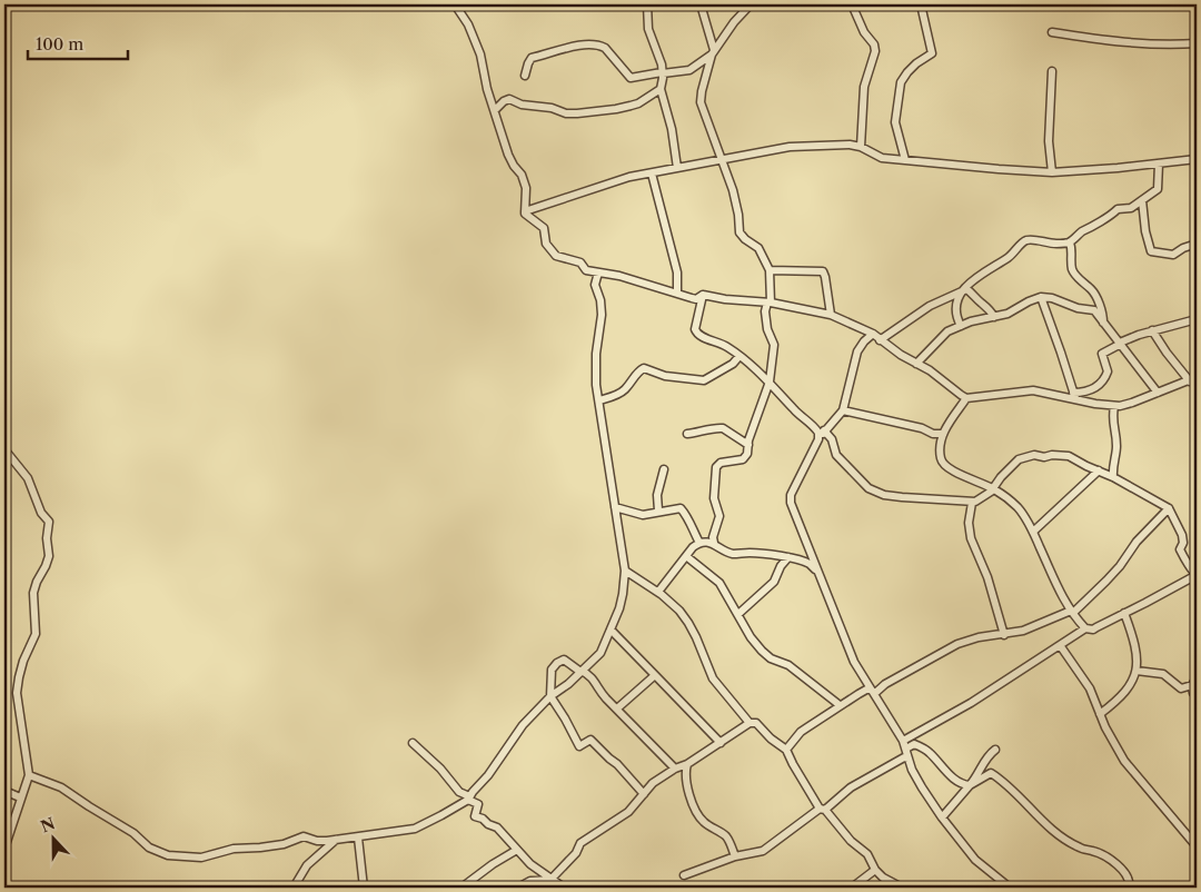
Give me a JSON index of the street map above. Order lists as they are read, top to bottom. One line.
{"scale_bar":"100 m","north":"top"}
